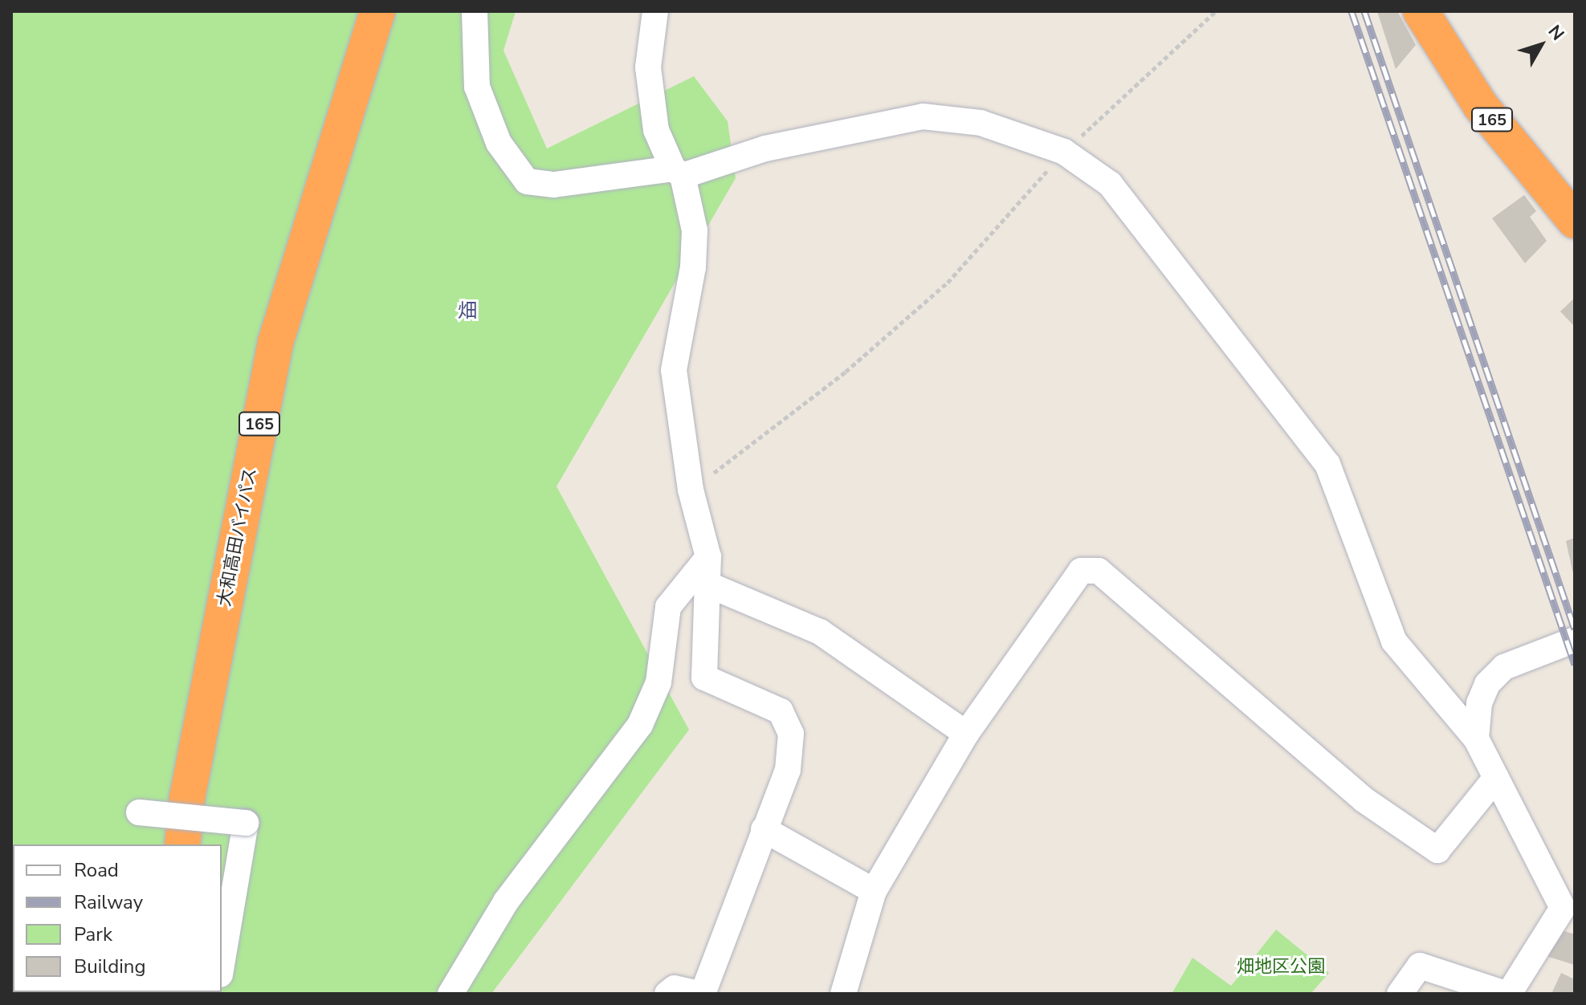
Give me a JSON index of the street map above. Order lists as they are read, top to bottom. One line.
{"streets":{"highway":["165","大和高田バイパス"]},"districts":["畑"],"parks":["畑地区公園"],"legend":["Road","Railway","Park","Building"],"north":"top right"}
